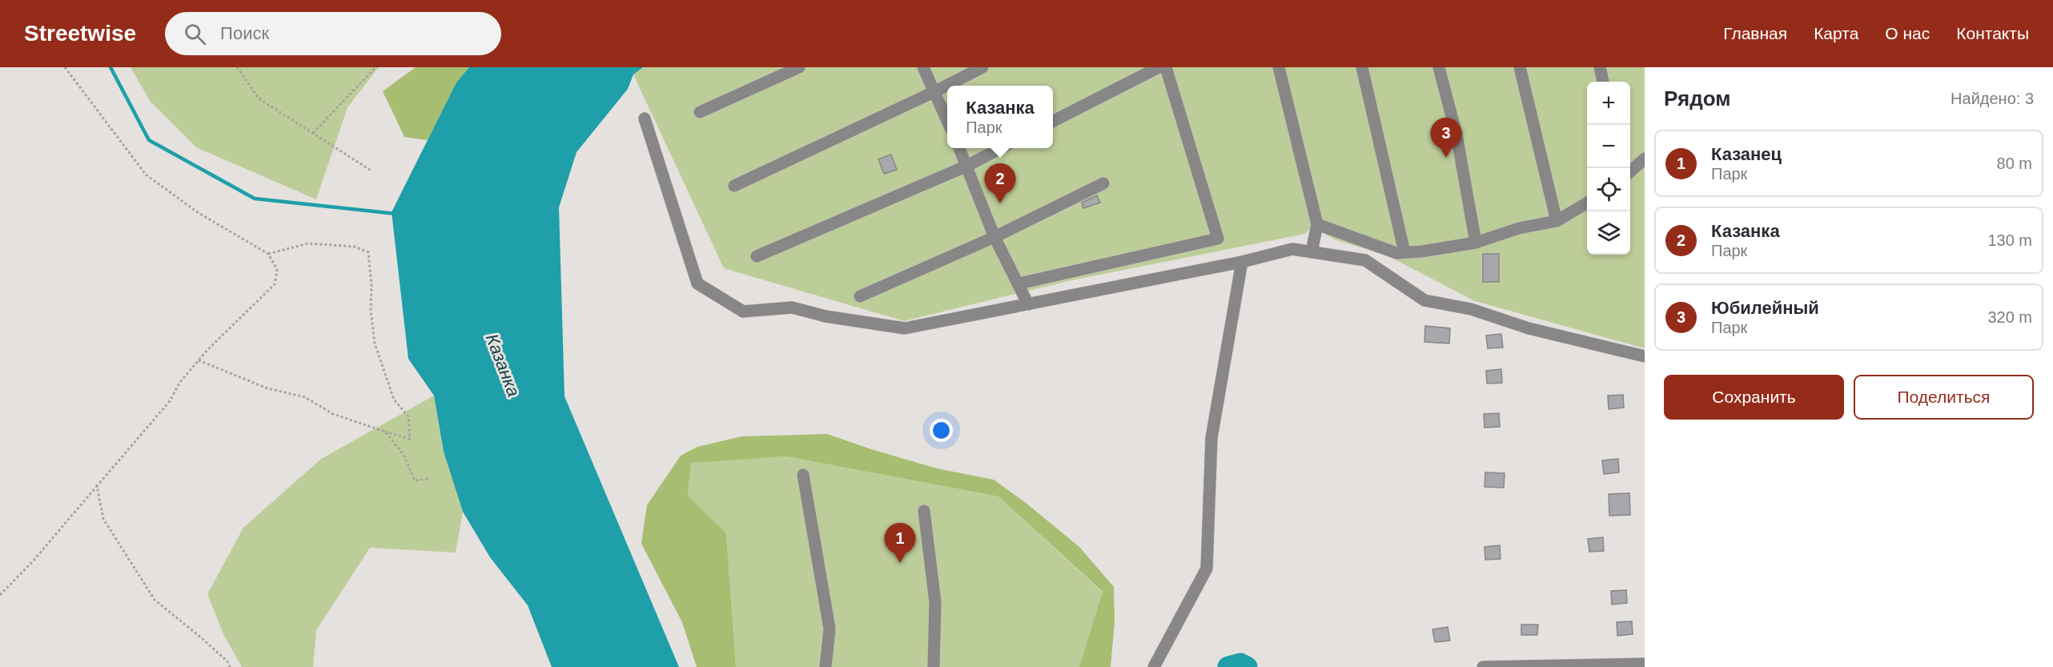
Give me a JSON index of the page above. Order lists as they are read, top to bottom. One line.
{"water":["Казанка"],"page":{"header":"Streetwise","search":"Поиск","nav":["Главная","Карта","О нас","Контакты"],"heading":["Рядом","Найдено: 3"],"map_buttons":["+","−"],"popup":["Казанка","Парк"],"pins":["3","2","1"],"list":[{"mark":"1","name":"Казанец","note":"Парк","value":"80 m"},{"mark":"2","name":"Казанка","note":"Парк","value":"130 m"},{"mark":"3","name":"Юбилейный","note":"Парк","value":"320 m"}],"buttons":["Сохранить","Поделиться"]}}
